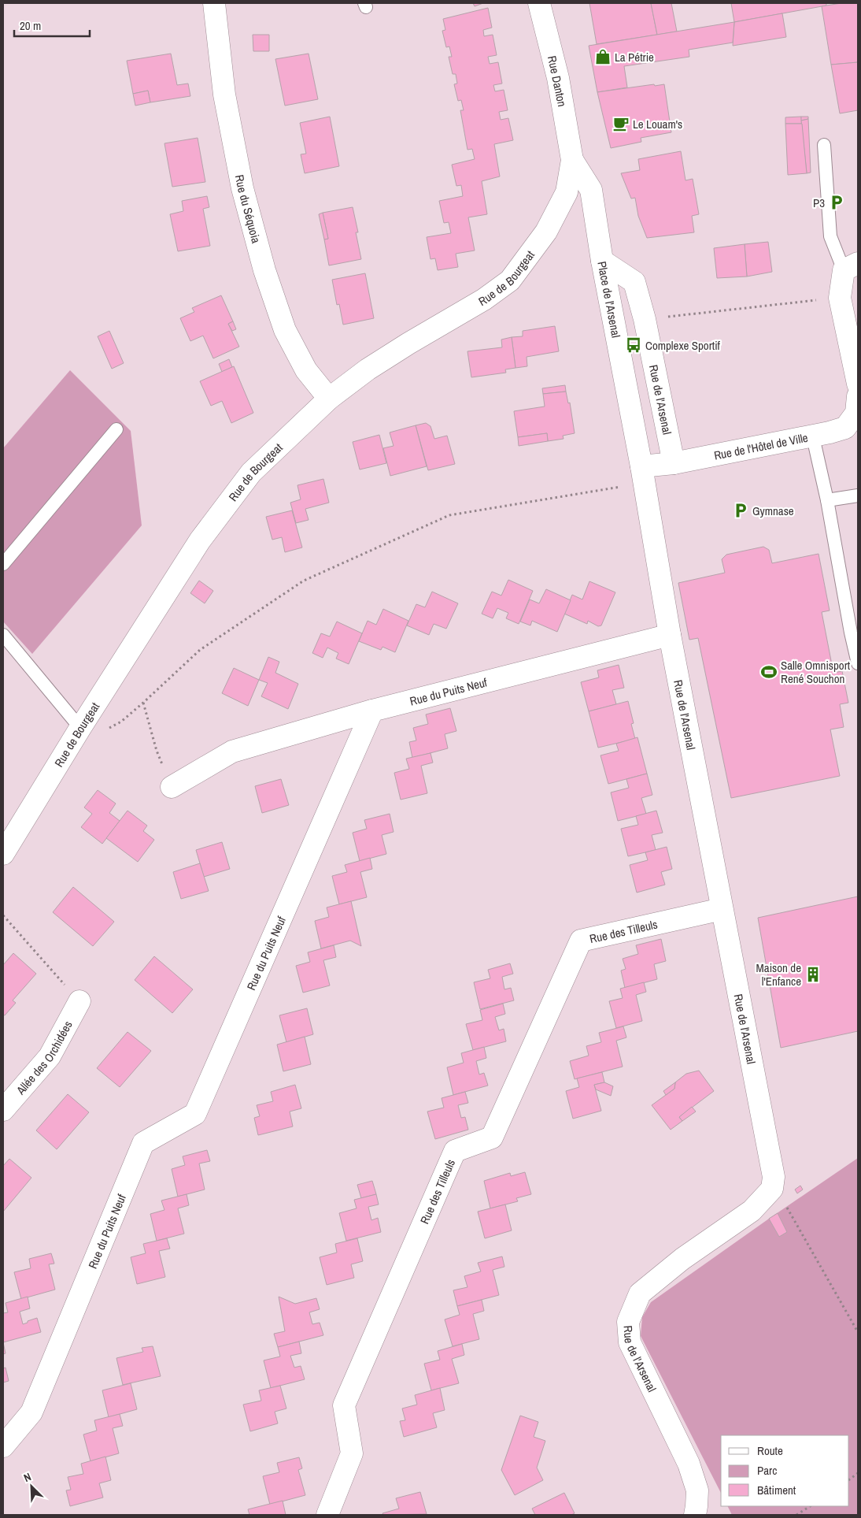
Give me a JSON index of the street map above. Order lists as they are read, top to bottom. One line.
{"streets":{"street":["Rue Danton","Rue du Séquoia","Rue de Bourgeat","Place de l'Arsenal","Rue de l'Arsenal","Rue de l'Hôtel de Ville","Rue du Puits Neuf","Rue des Tilleuls","Allée des Orchidées"]},"crossings":[["Rue Danton","Rue de Bourgeat"],["Rue Danton","Place de l'Arsenal"],["Rue du Séquoia","Rue de Bourgeat"],["Rue de Bourgeat","Place de l'Arsenal"],["Place de l'Arsenal","Rue de l'Arsenal"],["Place de l'Arsenal","Rue de l'Hôtel de Ville"],["Rue de l'Arsenal","Rue de l'Hôtel de Ville"],["Rue de l'Arsenal","Rue du Puits Neuf"],["Rue de l'Arsenal","Rue des Tilleuls"]],"places":{"shop":["La Pétrie"],"cafe":["Le Louam's"],"parking":["P3","Gymnase"],"bus stop":["Complexe Sportif"],"sports":["Salle Omnisport René Souchon"],"building":["Maison de l'Enfance"]},"legend":["Route","Parc","Bâtiment"],"scale_bar":"20 m","north":"top left"}
